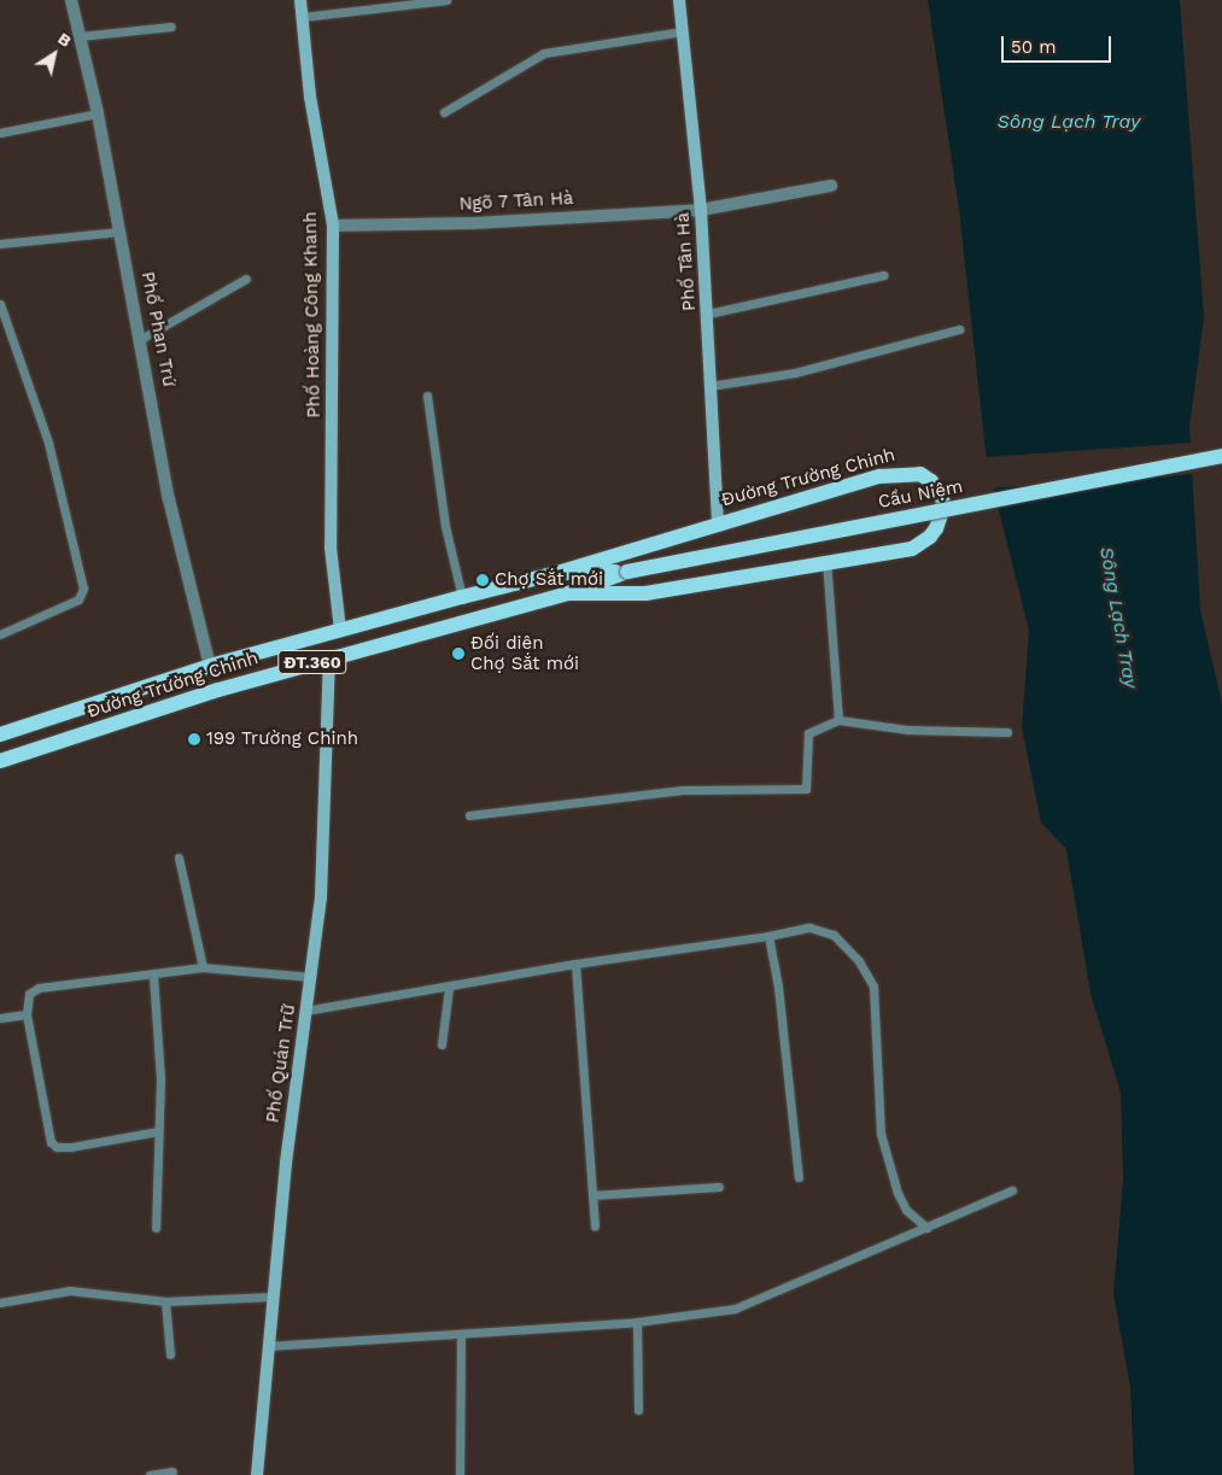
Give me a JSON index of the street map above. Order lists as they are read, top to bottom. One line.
{"streets":{"main road":["Đường Trường Chinh","Cầu Niệm","ĐT.360"],"street":["Ngõ 7 Tân Hà","Phố Tân Hà","Phố Hoàng Công Khanh","Phố Phan Trứ","Phố Quán Trữ"]},"crossings":[["Ngõ 7 Tân Hà","Phố Tân Hà"],["Ngõ 7 Tân Hà","Phố Hoàng Công Khanh"],["Phố Tân Hà","Đường Trường Chinh"],["Phố Hoàng Công Khanh","Đường Trường Chinh"],["Phố Phan Trứ","Đường Trường Chinh"],["Đường Trường Chinh","Cầu Niệm"],["Đường Trường Chinh","Phố Quán Trữ"]],"water":["Sông Lạch Tray"],"places":["Chợ Sắt mới","Đối diện Chợ Sắt mới","199 Trường Chinh"],"scale_bar":"50 m","north":"top right"}
